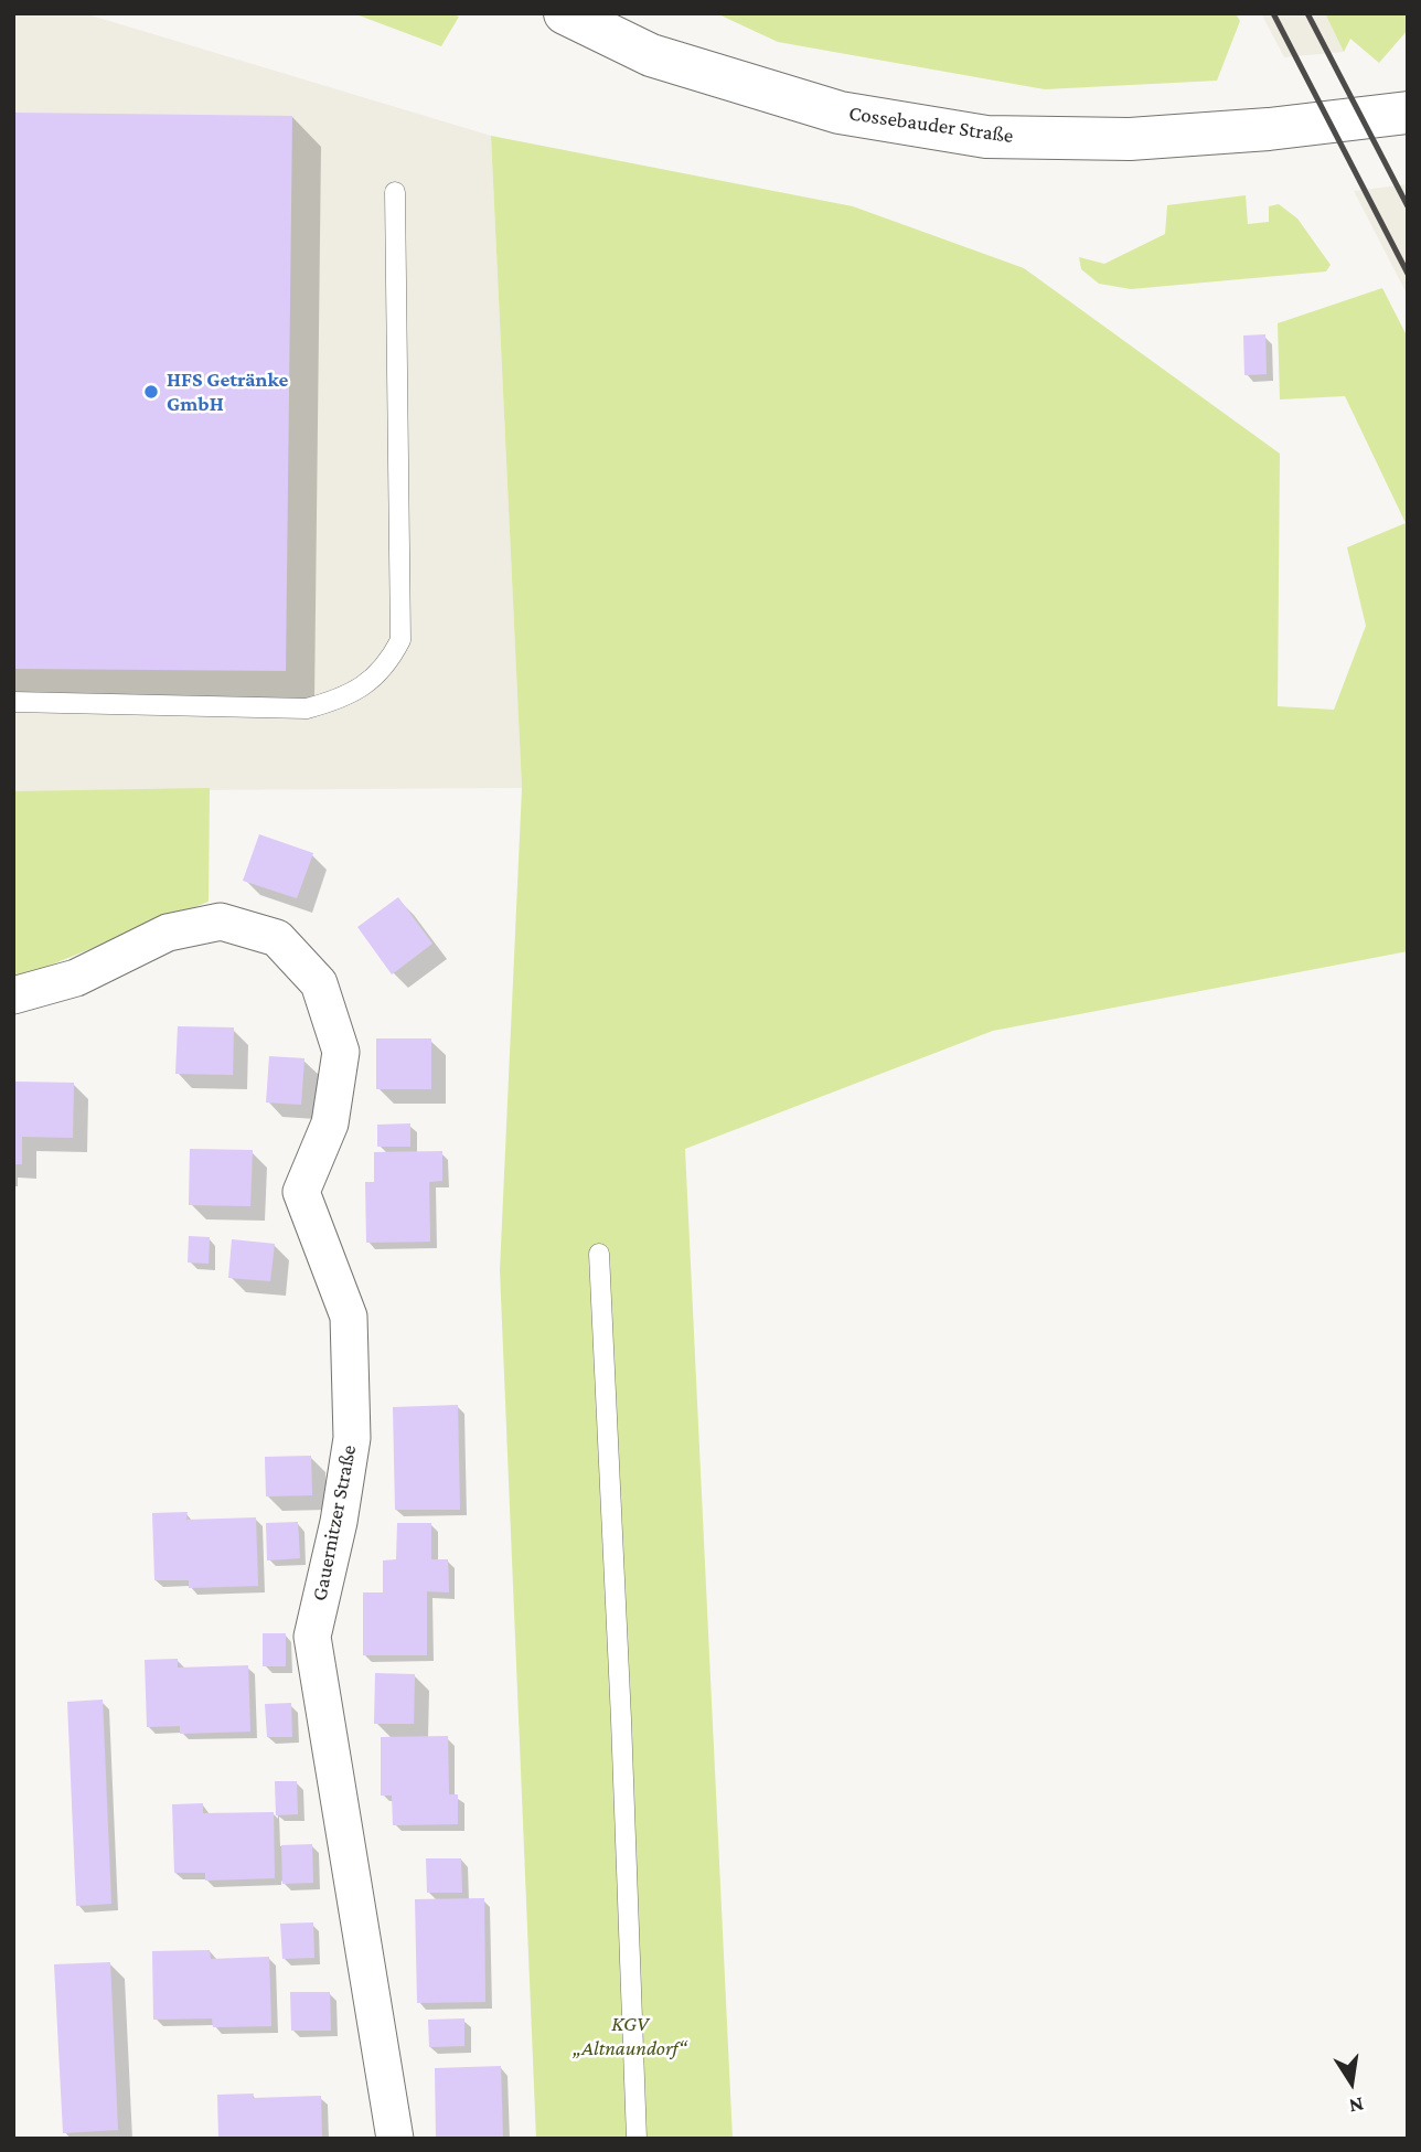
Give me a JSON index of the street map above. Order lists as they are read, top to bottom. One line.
{"streets":{"street":["Cossebauder Straße","Gauernitzer Straße"]},"parks":["KGV „Altnaundorf“"],"places":["HFS Getränke GmbH"],"north":"bottom"}
